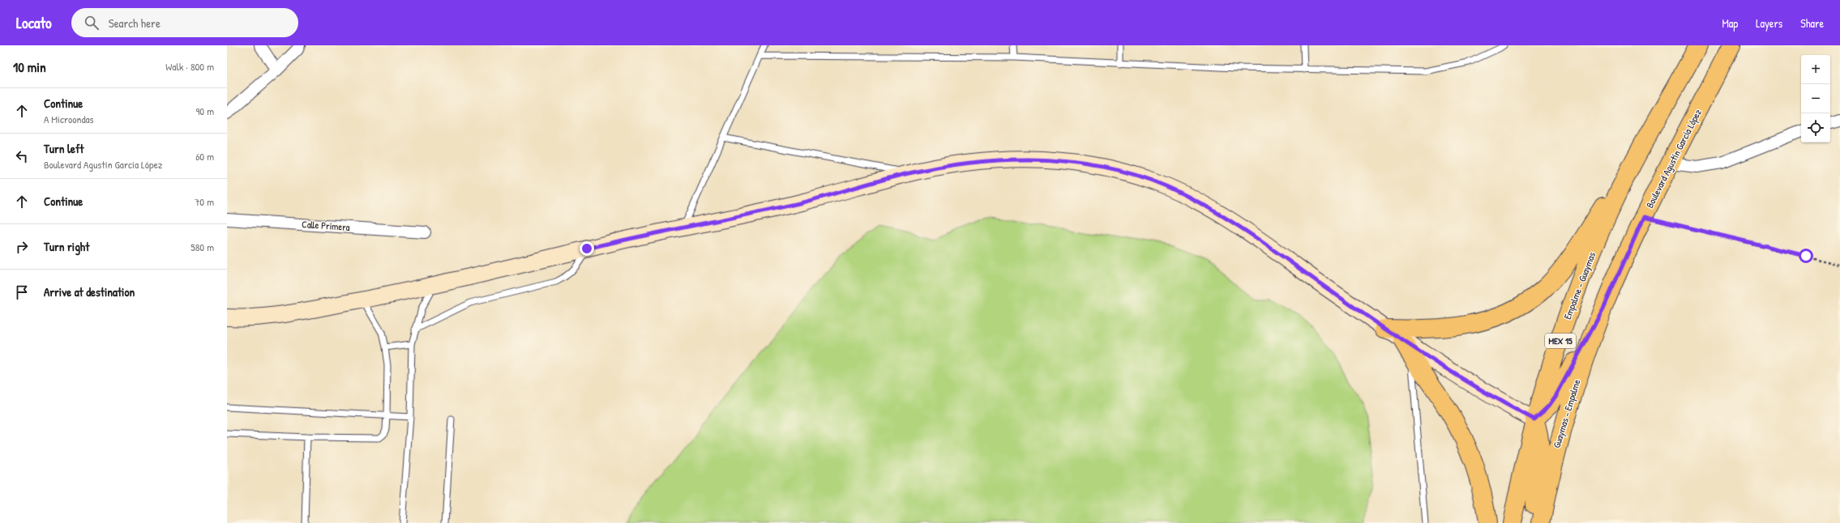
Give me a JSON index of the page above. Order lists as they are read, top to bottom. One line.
{"streets":{"main road":["Boulevard Agustín García López","Empalme - Guaymas","MEX 15","Guaymas - Empalme"],"street":["Calle Primera"]},"crossings":[["Boulevard Agustín García López","Guaymas - Empalme"],["Empalme - Guaymas","MEX 15"]],"page":{"header":"Locato","search":"Search here","nav":["Map","Layers","Share"],"heading":["10 min","Walk · 800 m"],"map_buttons":["+","−"],"list":[["Continue","A Microondas","90 m"],["Turn left","Boulevard Agustín García López","60 m"],["Continue","70 m"],["Turn right","580 m"],"Arrive at destination"]}}
